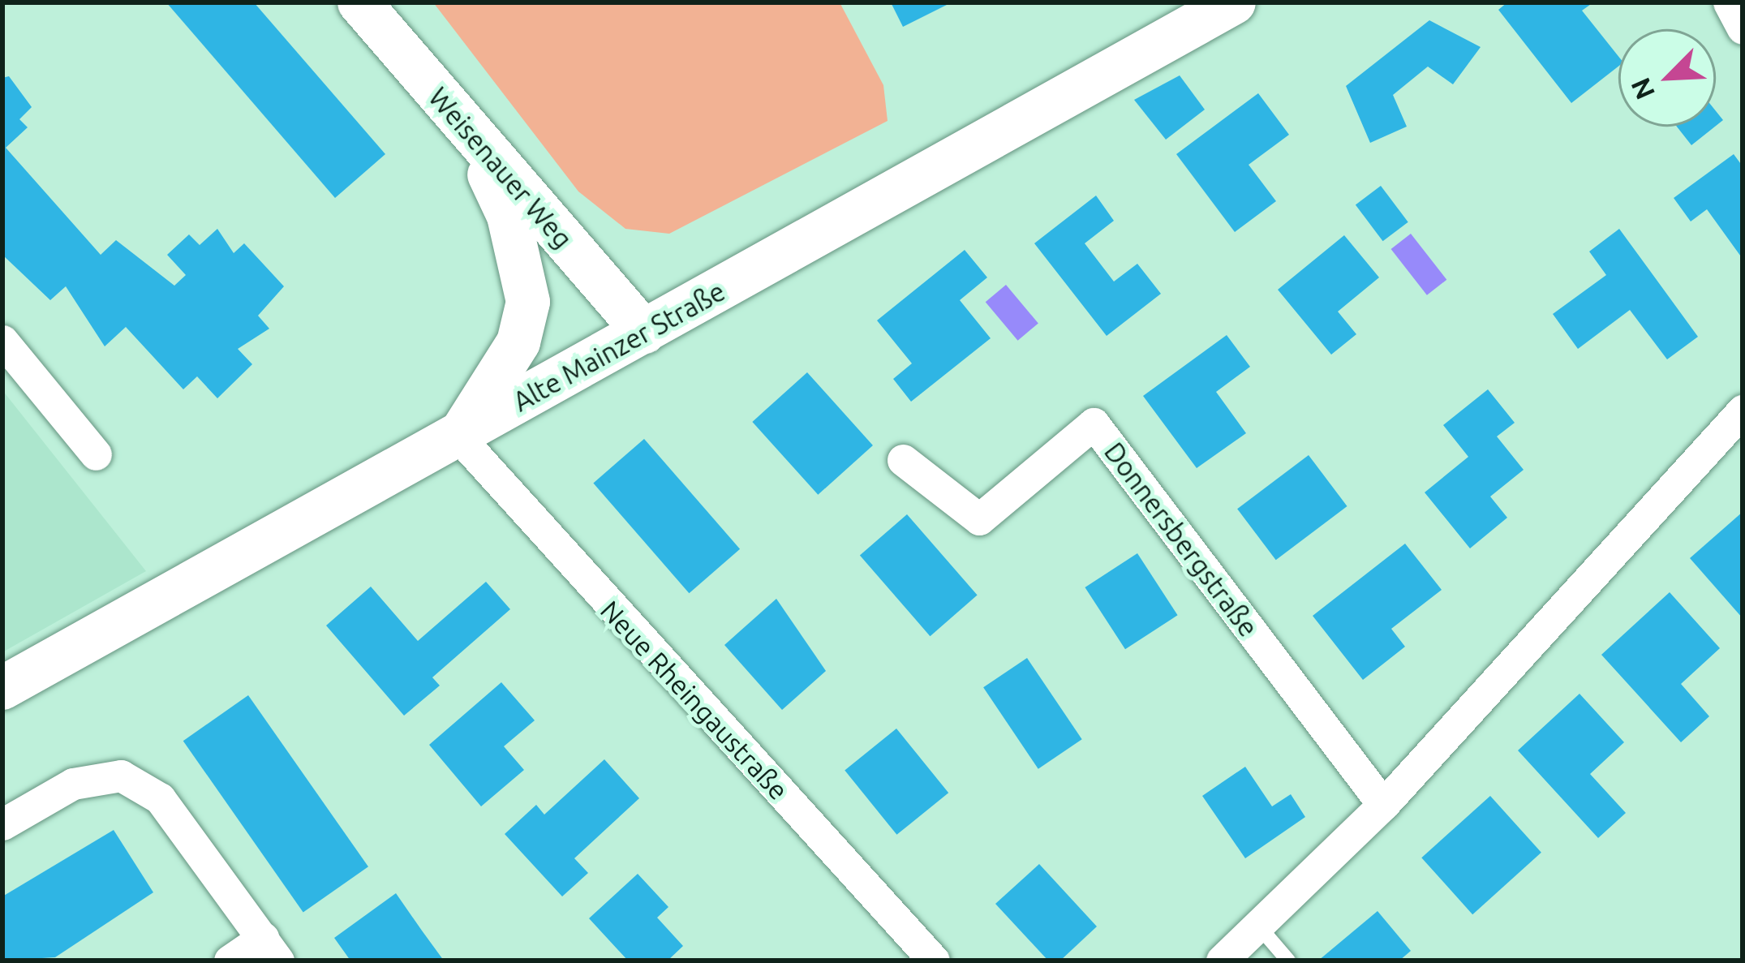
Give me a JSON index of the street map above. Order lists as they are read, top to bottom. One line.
{"streets":{"street":["Weisenauer Weg","Alte Mainzer Straße","Donnersbergstraße","Neue Rheingaustraße"]},"crossings":[["Weisenauer Weg","Alte Mainzer Straße"],["Alte Mainzer Straße","Neue Rheingaustraße"]],"north":"bottom left"}
